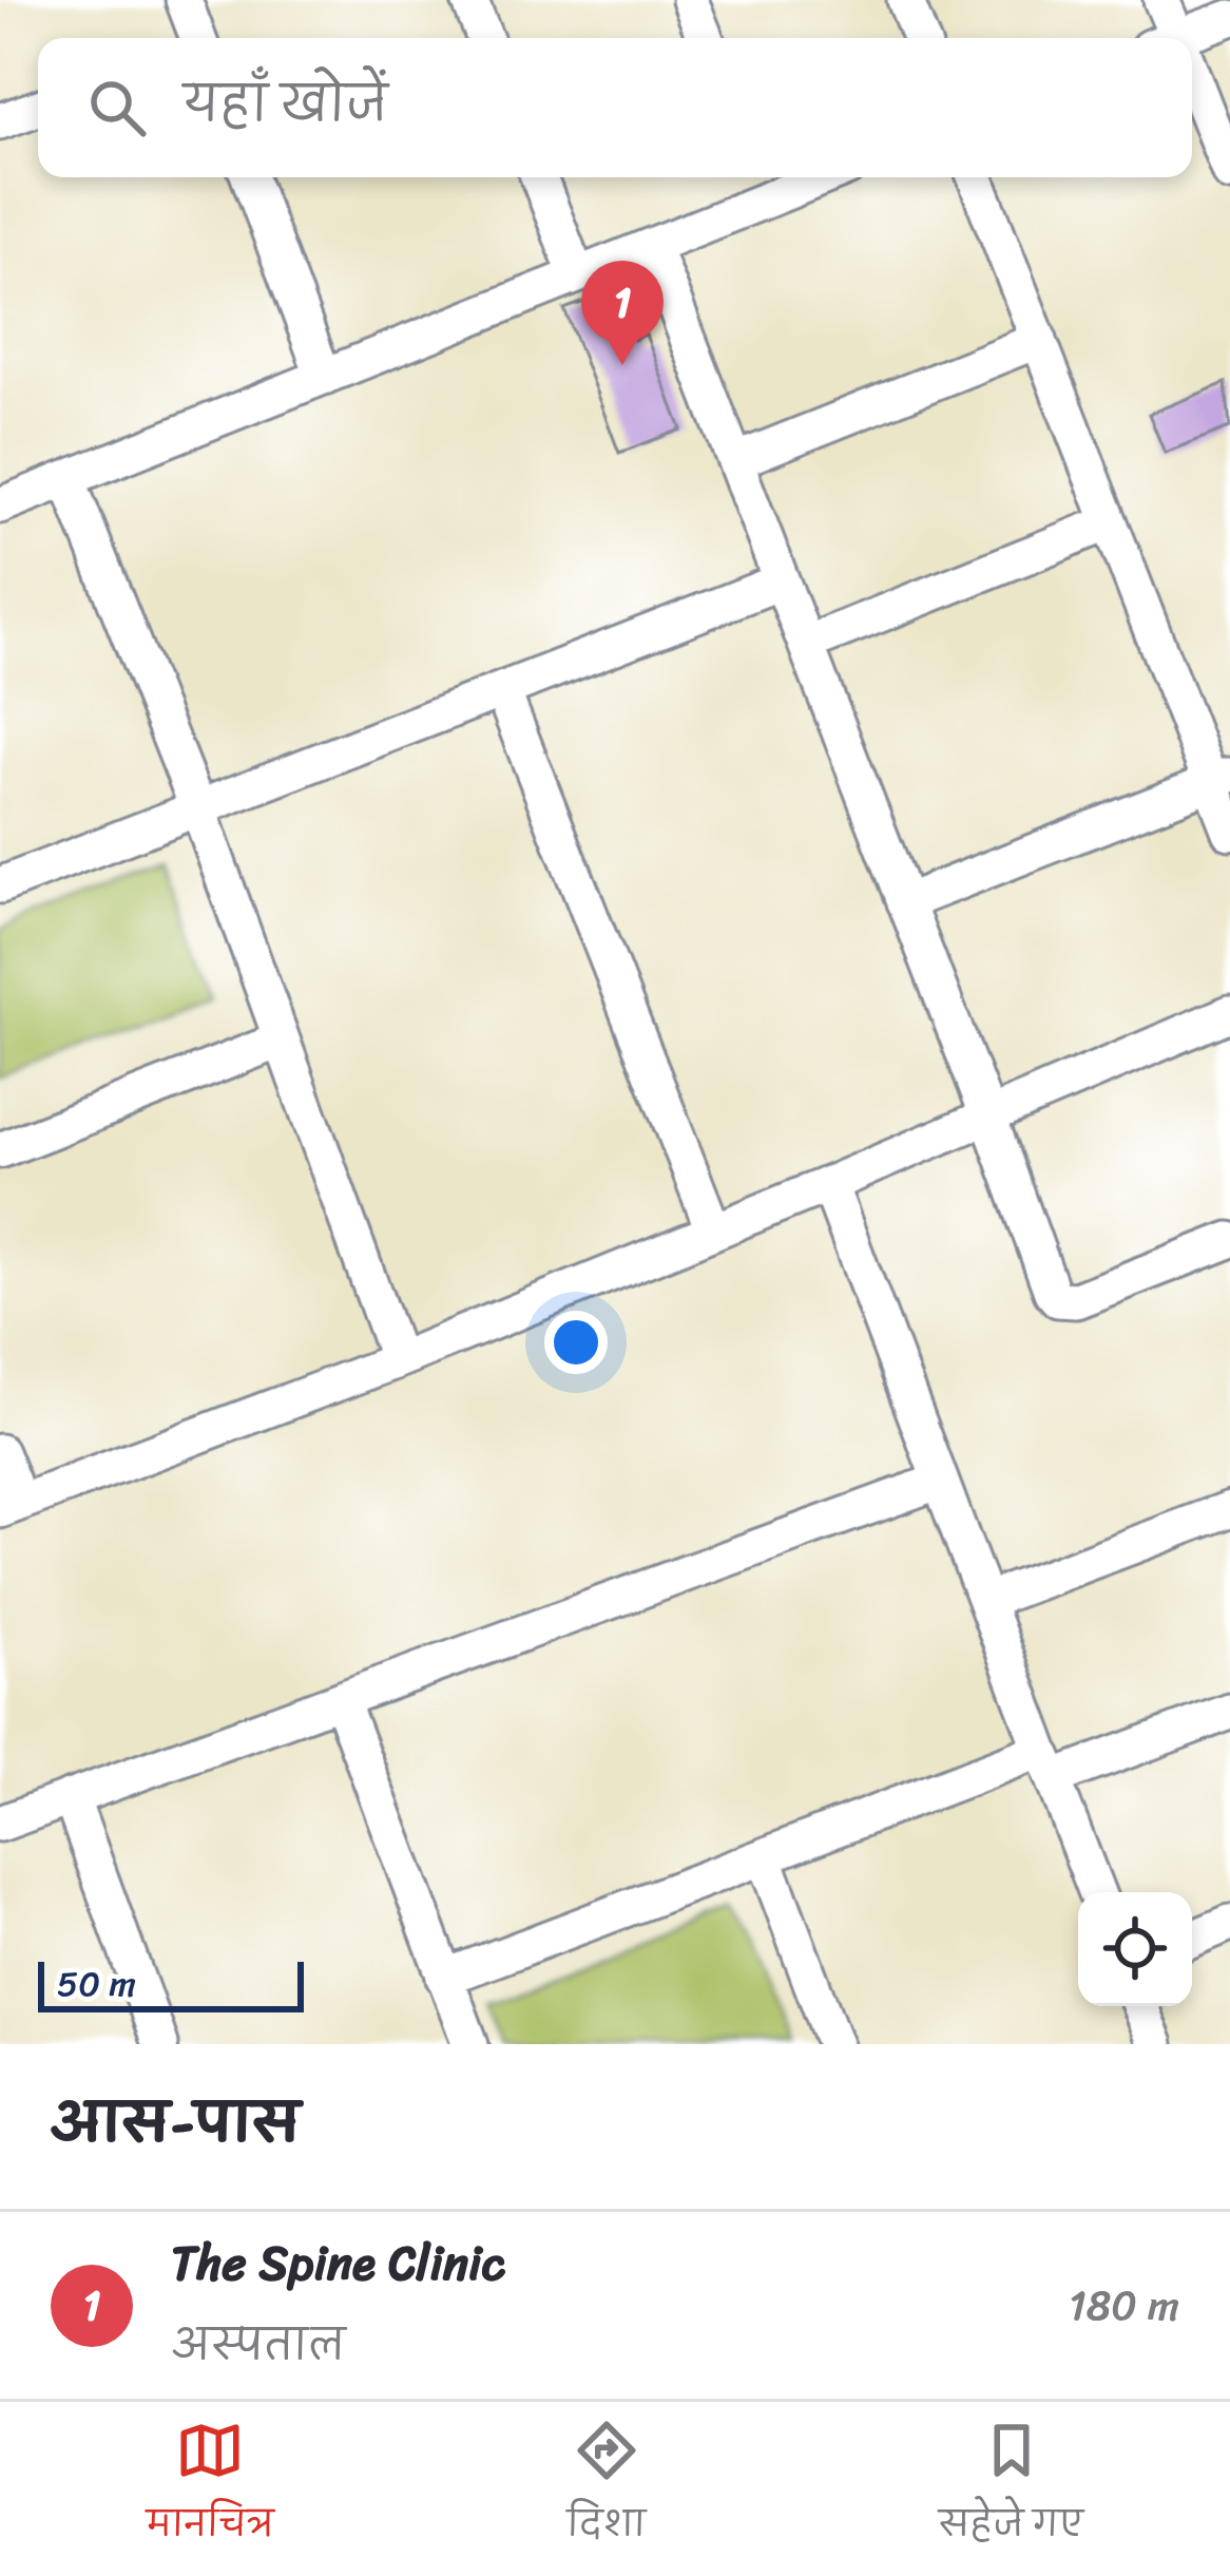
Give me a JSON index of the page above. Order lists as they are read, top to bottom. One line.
{"scale_bar":"50 m","page":{"search":"यहाँ खोजें","pins":"1","scale":"50 m","heading":"आस-पास","list":[{"mark":"1","name":"The Spine Clinic","note":"अस्पताल","value":"180 m"}],"nav":["मानचित्र","दिशा","सहेजे गए"]}}
